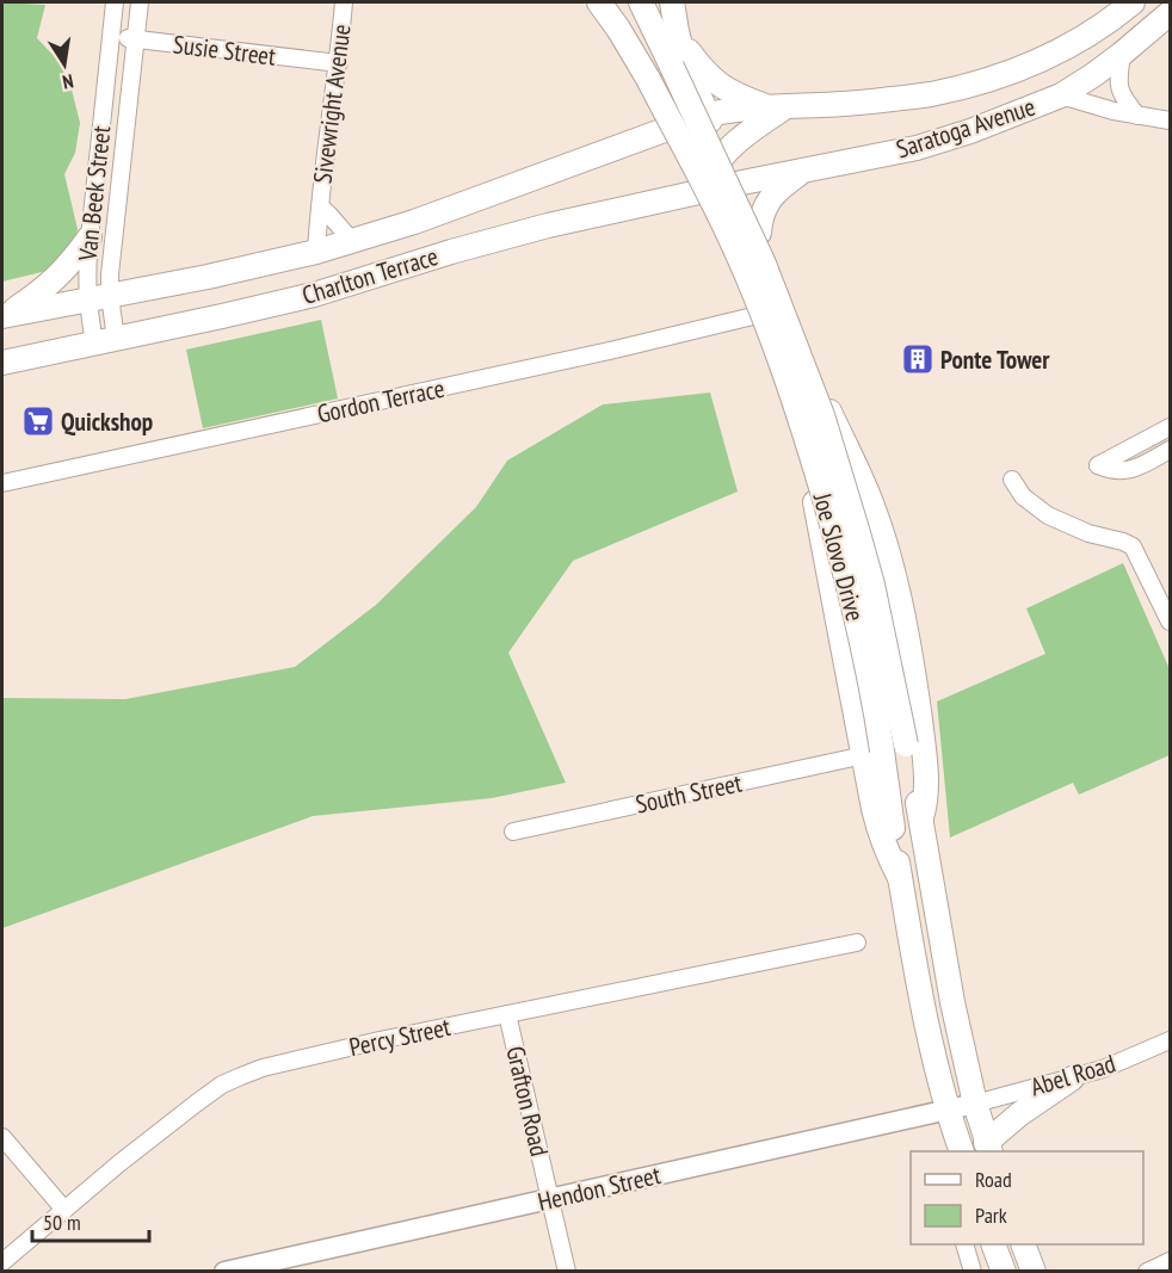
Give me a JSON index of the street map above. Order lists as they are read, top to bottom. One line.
{"streets":{"main road":["Saratoga Avenue","Charlton Terrace","Joe Slovo Drive"],"street":["Susie Street","Sivewright Avenue","Van Beek Street","Gordon Terrace","South Street","Percy Street","Abel Road","Grafton Road","Hendon Street"]},"crossings":[["Susie Street","Sivewright Avenue"],["Susie Street","Van Beek Street"],["Sivewright Avenue","Charlton Terrace"],["Saratoga Avenue","Charlton Terrace"],["Van Beek Street","Charlton Terrace"],["Joe Slovo Drive","South Street"],["Joe Slovo Drive","Abel Road"],["Joe Slovo Drive","Hendon Street"],["Percy Street","Grafton Road"],["Abel Road","Hendon Street"],["Grafton Road","Hendon Street"]],"places":{"building":["Ponte Tower"],"supermarket":["Quickshop"]},"legend":["Road","Park"],"scale_bar":"50 m","north":"bottom"}
